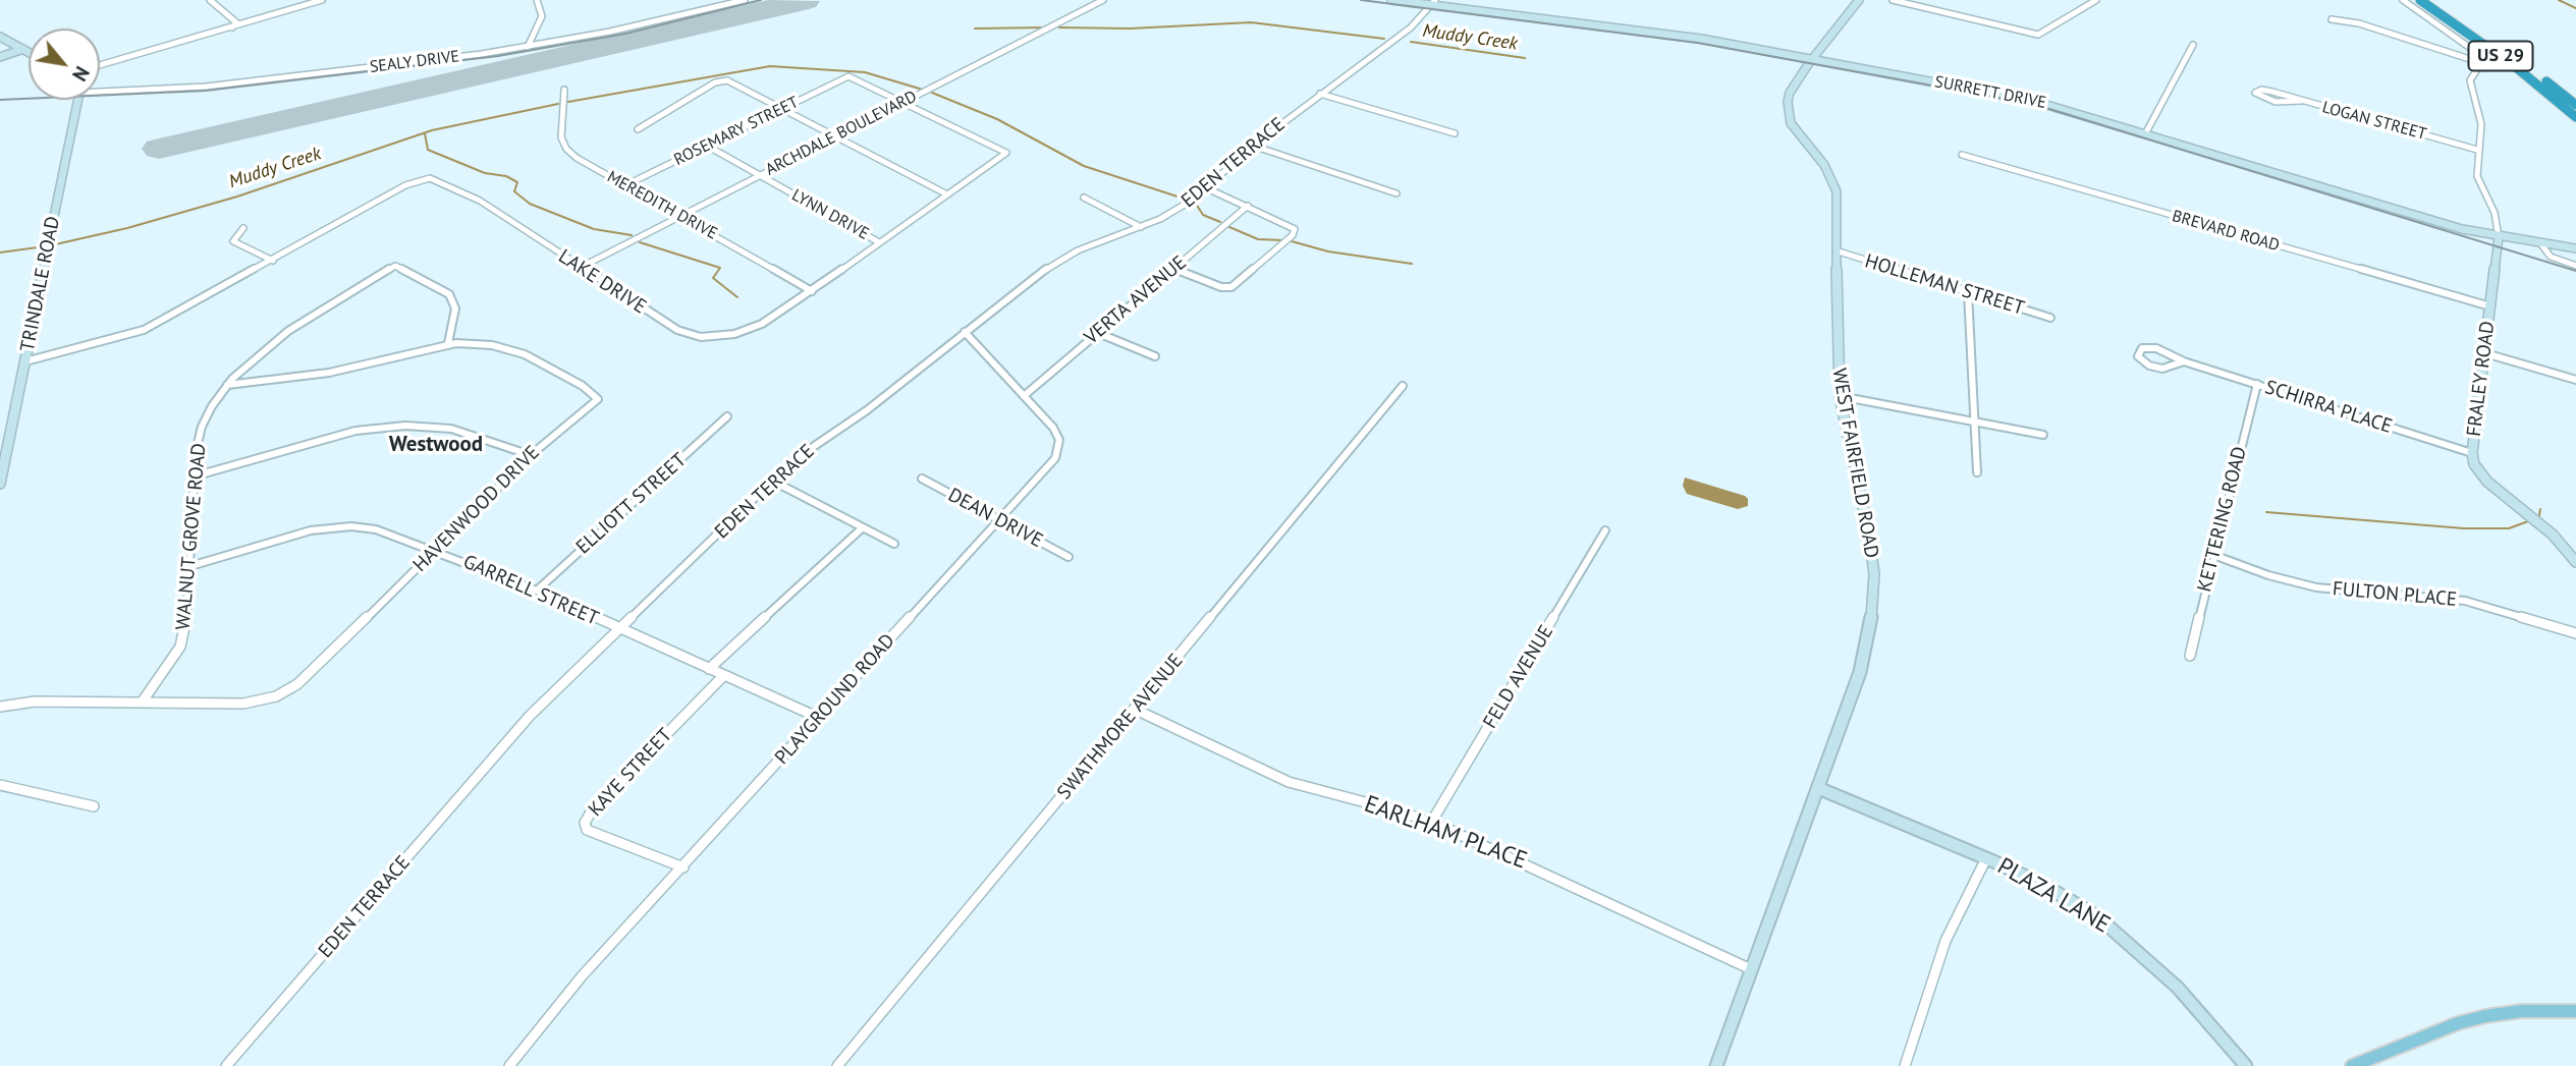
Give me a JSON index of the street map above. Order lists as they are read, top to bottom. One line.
{"streets":{"highway":["US 29"],"main road":["SURRETT DRIVE","TRINDALE ROAD","FRALEY ROAD","WEST FAIRFIELD ROAD","PLAZA LANE"],"street":["SEALY DRIVE","LOGAN STREET","ROSEMARY STREET","ARCHDALE BOULEVARD","EDEN TERRACE","MEREDITH DRIVE","LYNN DRIVE","BREVARD ROAD","LAKE DRIVE","HOLLEMAN STREET","VERTA AVENUE","SCHIRRA PLACE","ELLIOTT STREET","HAVENWOOD DRIVE","DEAN DRIVE","KETTERING ROAD","WALNUT GROVE ROAD","GARRELL STREET","FULTON PLACE","FELD AVENUE","PLAYGROUND ROAD","SWATHMORE AVENUE","KAYE STREET","EARLHAM PLACE"]},"crossings":[["SURRETT DRIVE","EDEN TERRACE"],["SURRETT DRIVE","FRALEY ROAD"],["SURRETT DRIVE","WEST FAIRFIELD ROAD"],["ROSEMARY STREET","MEREDITH DRIVE"],["ROSEMARY STREET","LYNN DRIVE"],["ROSEMARY STREET","LAKE DRIVE"],["ARCHDALE BOULEVARD","MEREDITH DRIVE"],["ARCHDALE BOULEVARD","LYNN DRIVE"],["ARCHDALE BOULEVARD","LAKE DRIVE"],["EDEN TERRACE","GARRELL STREET"],["EDEN TERRACE","PLAYGROUND ROAD"],["MEREDITH DRIVE","LAKE DRIVE"],["LYNN DRIVE","LAKE DRIVE"],["BREVARD ROAD","FRALEY ROAD"],["LAKE DRIVE","TRINDALE ROAD"],["HOLLEMAN STREET","WEST FAIRFIELD ROAD"],["VERTA AVENUE","PLAYGROUND ROAD"],["FRALEY ROAD","SCHIRRA PLACE"],["SCHIRRA PLACE","KETTERING ROAD"],["WEST FAIRFIELD ROAD","EARLHAM PLACE"],["WEST FAIRFIELD ROAD","PLAZA LANE"],["ELLIOTT STREET","GARRELL STREET"],["HAVENWOOD DRIVE","WALNUT GROVE ROAD"],["HAVENWOOD DRIVE","GARRELL STREET"],["DEAN DRIVE","PLAYGROUND ROAD"],["KETTERING ROAD","FULTON PLACE"],["WALNUT GROVE ROAD","GARRELL STREET"],["GARRELL STREET","PLAYGROUND ROAD"],["GARRELL STREET","KAYE STREET"],["FELD AVENUE","EARLHAM PLACE"],["PLAYGROUND ROAD","KAYE STREET"],["SWATHMORE AVENUE","EARLHAM PLACE"]],"districts":["Westwood"],"water":["Muddy Creek"],"north":"bottom right"}
